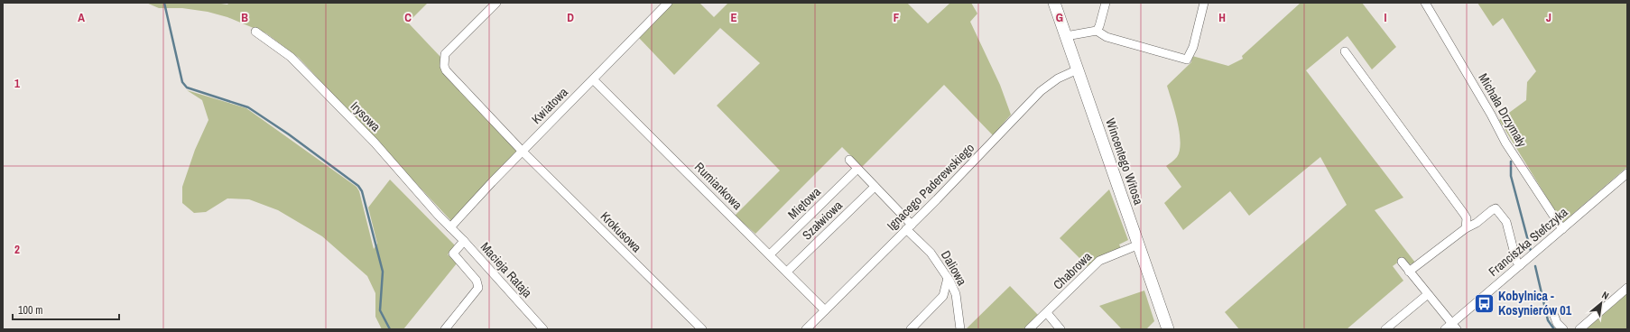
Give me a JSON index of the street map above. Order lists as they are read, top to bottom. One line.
{"streets":{"street":["Kwiatowa","Michała Drzymały","Irysowa","Wincentego Witosa","Rumiankowa","Ignacego Paderewskiego","Miętowa","Szałwiowa","Krokusowa","Franciszka Stefczyka","Daliowa","Macieja Rataja","Chabrowa"]},"crossings":[["Kwiatowa","Irysowa"],["Kwiatowa","Rumiankowa"],["Kwiatowa","Krokusowa"],["Kwiatowa","Macieja Rataja"],["Michała Drzymały","Franciszka Stefczyka"],["Irysowa","Macieja Rataja"],["Wincentego Witosa","Ignacego Paderewskiego"],["Wincentego Witosa","Chabrowa"],["Rumiankowa","Ignacego Paderewskiego"],["Rumiankowa","Miętowa"],["Rumiankowa","Szałwiowa"],["Ignacego Paderewskiego","Daliowa"],["Miętowa","Daliowa"],["Szałwiowa","Daliowa"]],"places":{"bus stop":["Kobylnica - Kosynierów 01"]},"scale_bar":"100 m","north":"top right","grid":{"columns":["A","B","C","D","E","F","G","H","I","J"],"rows":["1","2"]}}
